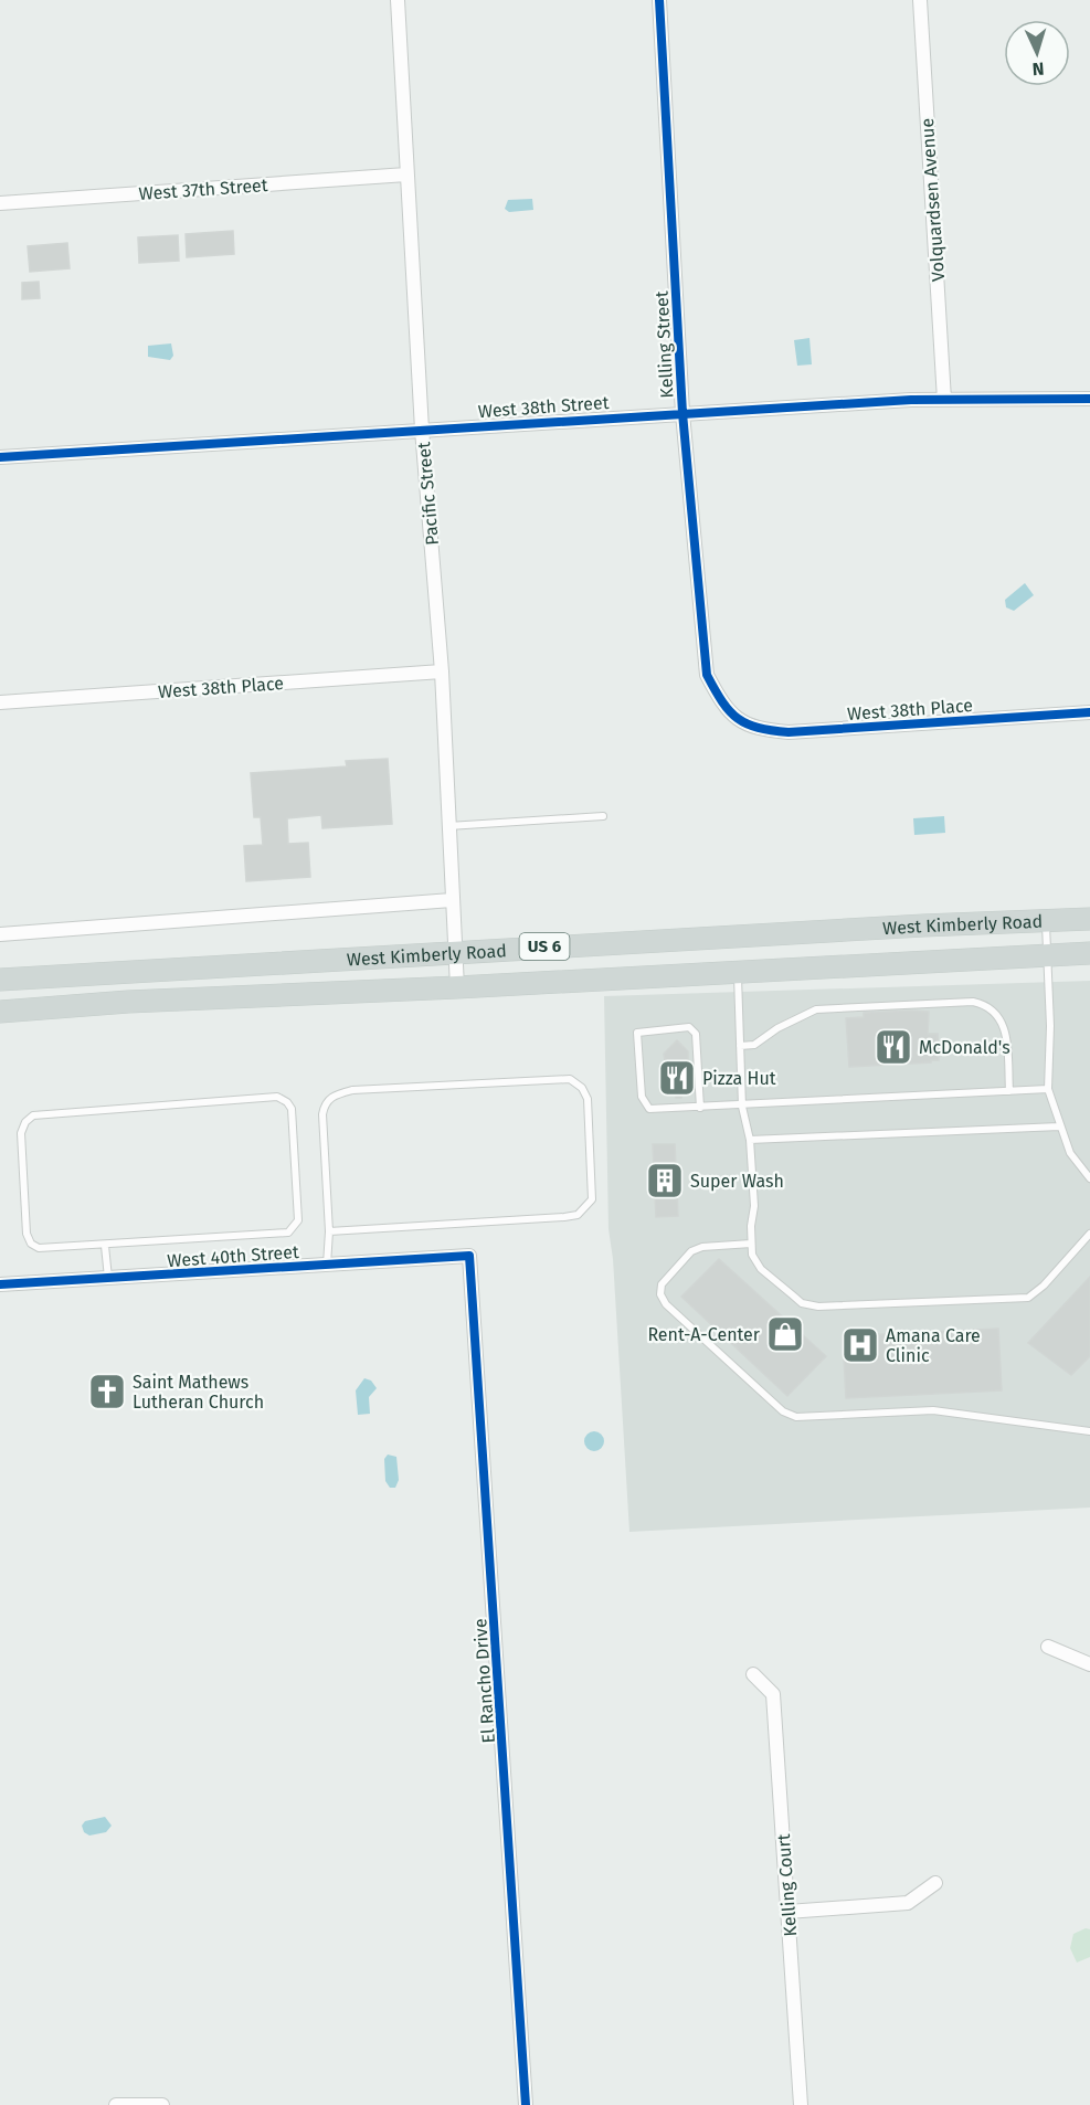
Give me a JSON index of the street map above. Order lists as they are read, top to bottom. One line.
{"streets":{"main road":["West Kimberly Road","US 6"],"street":["West 37th Street","Volquardsen Avenue","Kelling Street","West 38th Street","Pacific Street","West 38th Place","West 40th Street","El Rancho Drive","Kelling Court"]},"crossings":[["West 37th Street","Pacific Street"],["Volquardsen Avenue","West 38th Street"],["Kelling Street","West 38th Street"],["Kelling Street","West 38th Place"],["West 38th Street","Pacific Street"],["Pacific Street","West 38th Place"],["Pacific Street","West Kimberly Road"],["West 40th Street","El Rancho Drive"]],"places":{"restaurant":["McDonald's","Pizza Hut"],"building":["Super Wash"],"shop":["Rent-A-Center"],"hospital":["Amana Care Clinic"],"church":["Saint Mathews Lutheran Church"]},"north":"bottom"}
